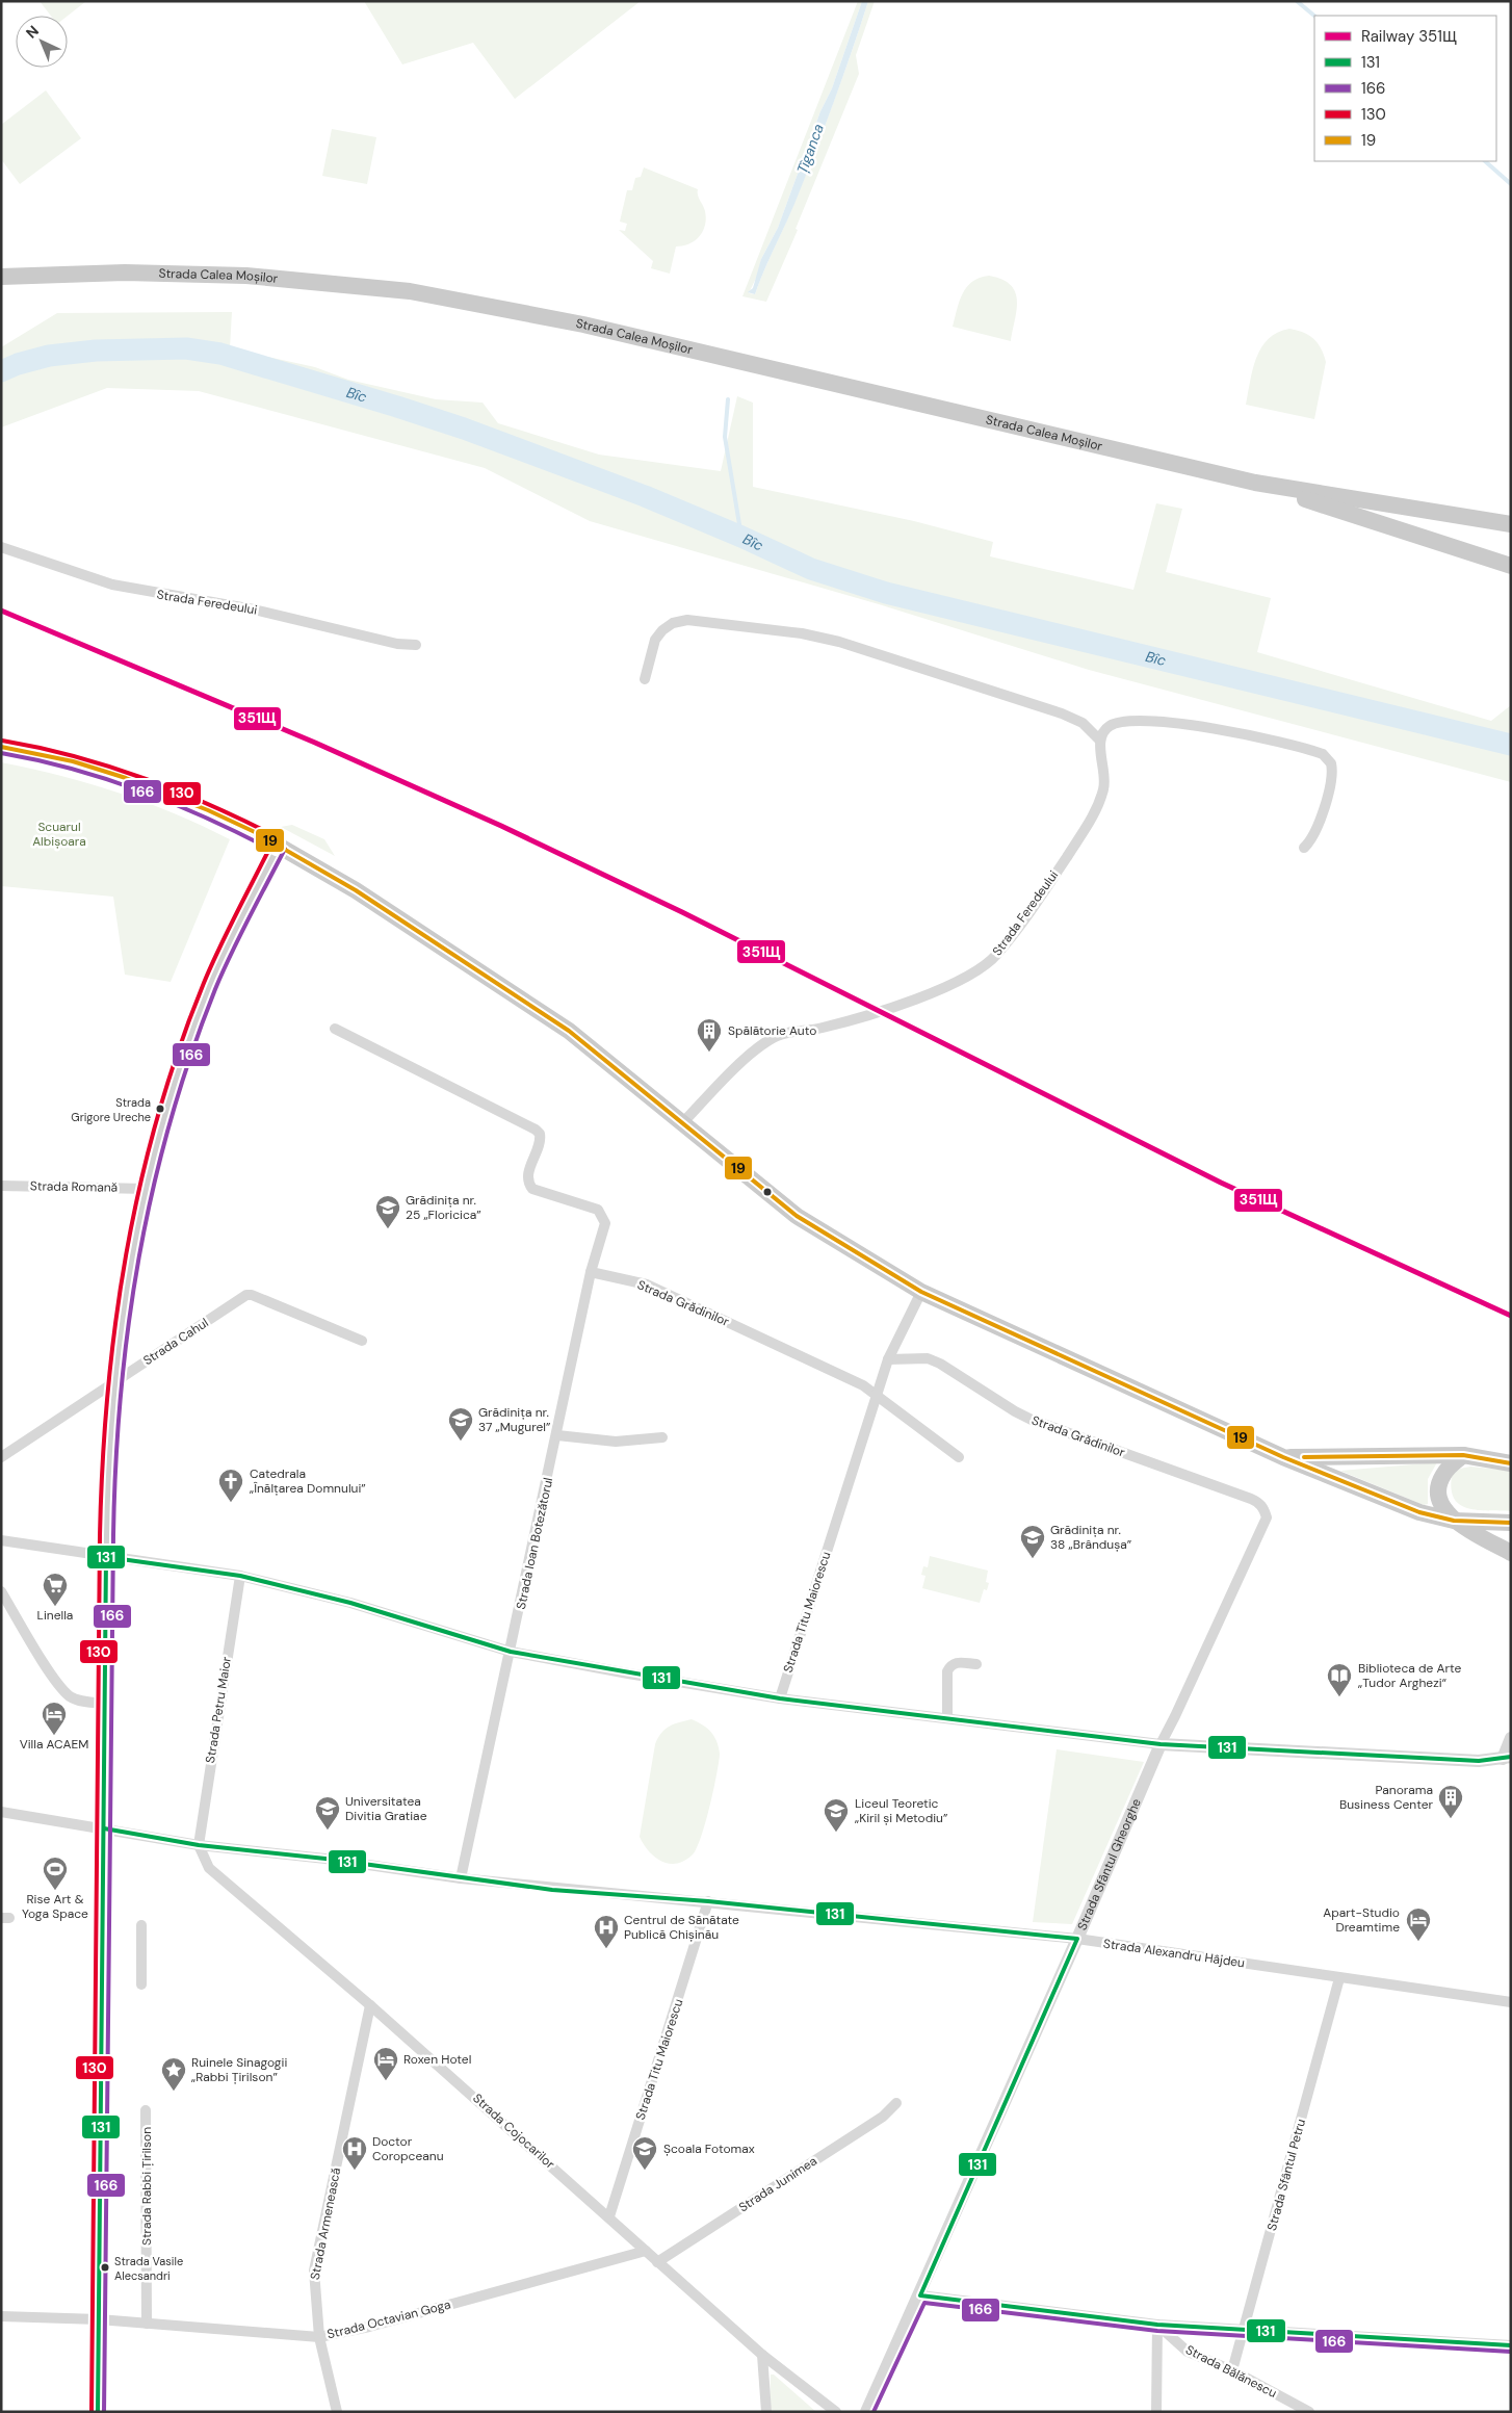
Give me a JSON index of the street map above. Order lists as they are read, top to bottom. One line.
{"streets":{"main road":["Strada Calea Moșilor"],"street":["Strada Feredeului","Strada Romană","Strada Grădinilor","Strada Cahul","Strada Ioan Botezătorul","Strada Titu Maiorescu","Strada Petru Maior","Strada Sfântul Gheorghe","Strada Alexandru Hâjdeu","Strada Cojocarilor","Strada Sfântul Petru","Strada Junimea","Strada Rabbi Țirilson","Strada Armenească","Strada Octavian Goga","Strada Bălănescu"]},"crossings":[["Strada Grădinilor","Strada Ioan Botezătorul"],["Strada Grădinilor","Strada Titu Maiorescu"],["Strada Grădinilor","Strada Sfântul Gheorghe"],["Strada Ioan Botezătorul","Strada Alexandru Hâjdeu"],["Strada Titu Maiorescu","Strada Alexandru Hâjdeu"],["Strada Titu Maiorescu","Strada Cojocarilor"],["Strada Petru Maior","Strada Alexandru Hâjdeu"],["Strada Petru Maior","Strada Cojocarilor"],["Strada Sfântul Gheorghe","Strada Alexandru Hâjdeu"],["Strada Alexandru Hâjdeu","Strada Cojocarilor"],["Strada Alexandru Hâjdeu","Strada Sfântul Petru"],["Strada Cojocarilor","Strada Junimea"],["Strada Cojocarilor","Strada Armenească"],["Strada Cojocarilor","Strada Octavian Goga"],["Strada Sfântul Petru","Strada Bălănescu"],["Strada Rabbi Țirilson","Strada Octavian Goga"],["Strada Armenească","Strada Octavian Goga"]],"water":["Țîganca","Bîc"],"parks":["Scuarul Albișoara"],"places":{"building":["Spălătorie Auto","Panorama Business Center"],"other":["Strada Grigore Ureche","Strada Vasile Alecsandri"],"school or university":["Grădinița nr. 25 „Floricica”","Grădinița nr. 37 „Mugurel”","Grădinița nr. 38 „Brândușa”","Universitatea Divitia Gratiae","Liceul Teoretic „Kiril și Metodiu”","Școala Fotomax"],"church":["Catedrala „Înălțarea Domnului”"],"supermarket":["Linella"],"library":["Biblioteca de Arte „Tudor Arghezi“"],"hotel":["Villa ACAEM","Apart-Studio Dreamtime","Roxen Hotel"],"sports":["Rise Art & Yoga Space"],"hospital":["Centrul de Sănătate Publică Chișinău","Doctor Coropceanu"],"place":["Ruinele Sinagogii „Rabbi Țirilson”"]},"lines":["rail line 351Щ","transit line 130","transit line 19","transit line 166","transit line 131"],"legend":["Railway 351Щ","131","166","130","19"],"north":"top left"}
